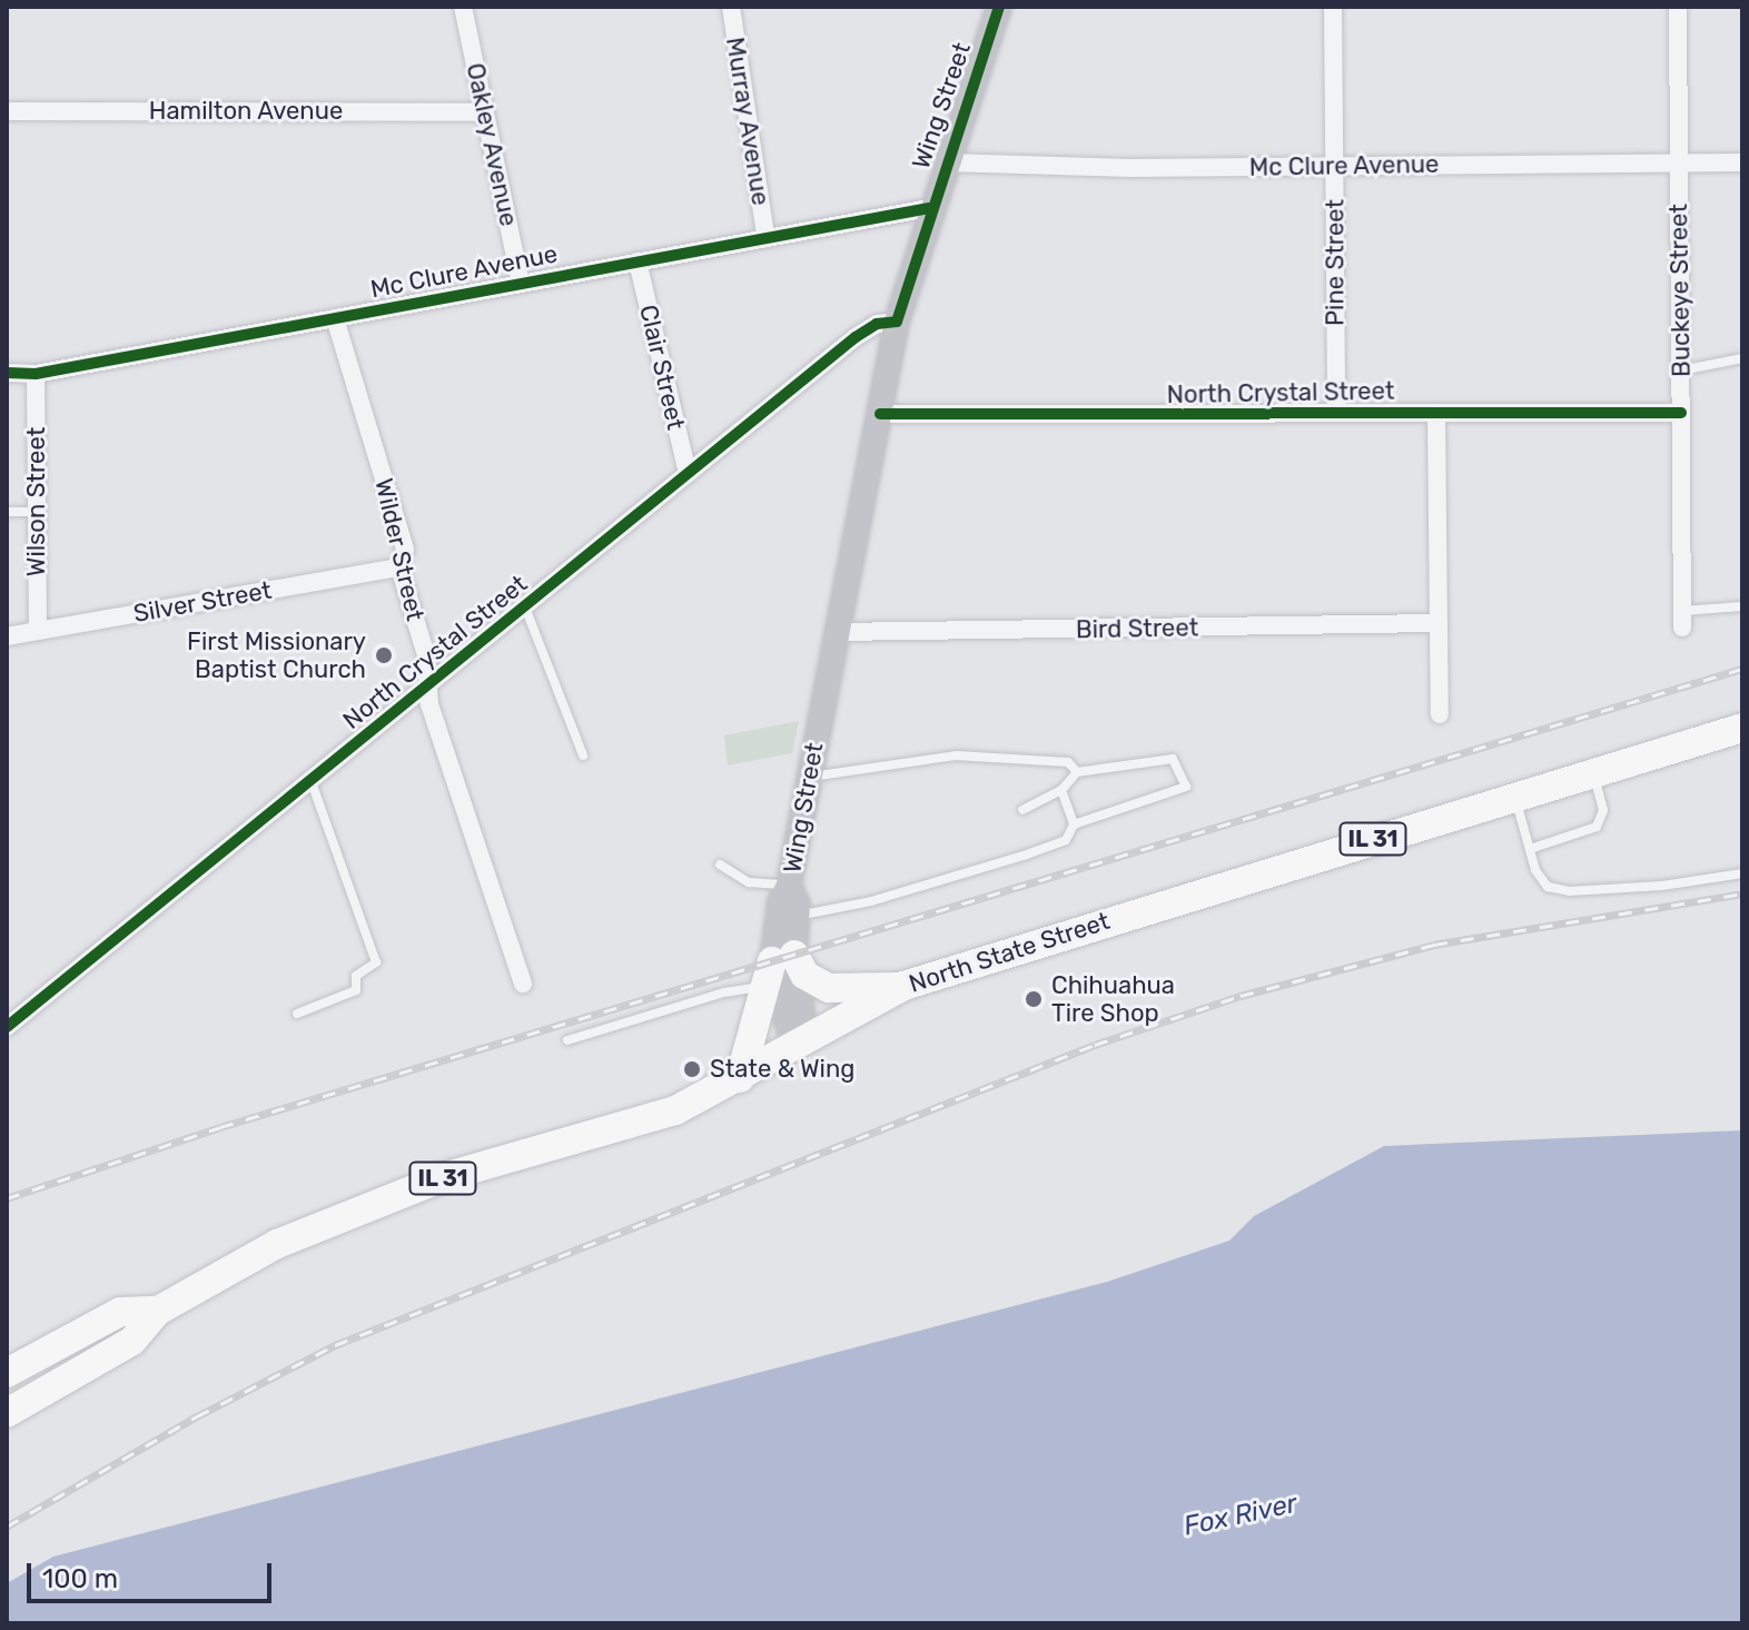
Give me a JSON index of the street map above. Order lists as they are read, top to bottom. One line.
{"streets":{"main road":["IL 31","North State Street"],"street":["Wing Street","Hamilton Avenue","Murray Avenue","Oakley Avenue","Mc Clure Avenue","Pine Street","Buckeye Street","Clair Street","North Crystal Street","Wilson Street","Wilder Street","Silver Street","Bird Street"]},"crossings":[["Wing Street","Mc Clure Avenue"],["Wing Street","North Crystal Street"],["Wing Street","Bird Street"],["Wing Street","North State Street"],["Hamilton Avenue","Oakley Avenue"],["Murray Avenue","Mc Clure Avenue"],["Oakley Avenue","Mc Clure Avenue"],["Mc Clure Avenue","Pine Street"],["Mc Clure Avenue","Buckeye Street"],["Mc Clure Avenue","Clair Street"],["Mc Clure Avenue","Wilson Street"],["Mc Clure Avenue","Wilder Street"],["Pine Street","North Crystal Street"],["Buckeye Street","North Crystal Street"],["Clair Street","North Crystal Street"],["North Crystal Street","Wilder Street"],["Wilson Street","Silver Street"],["Wilder Street","Silver Street"]],"water":["Fox River"],"places":["First Missionary Baptist Church","Chihuahua Tire Shop","State & Wing"],"scale_bar":"100 m"}
